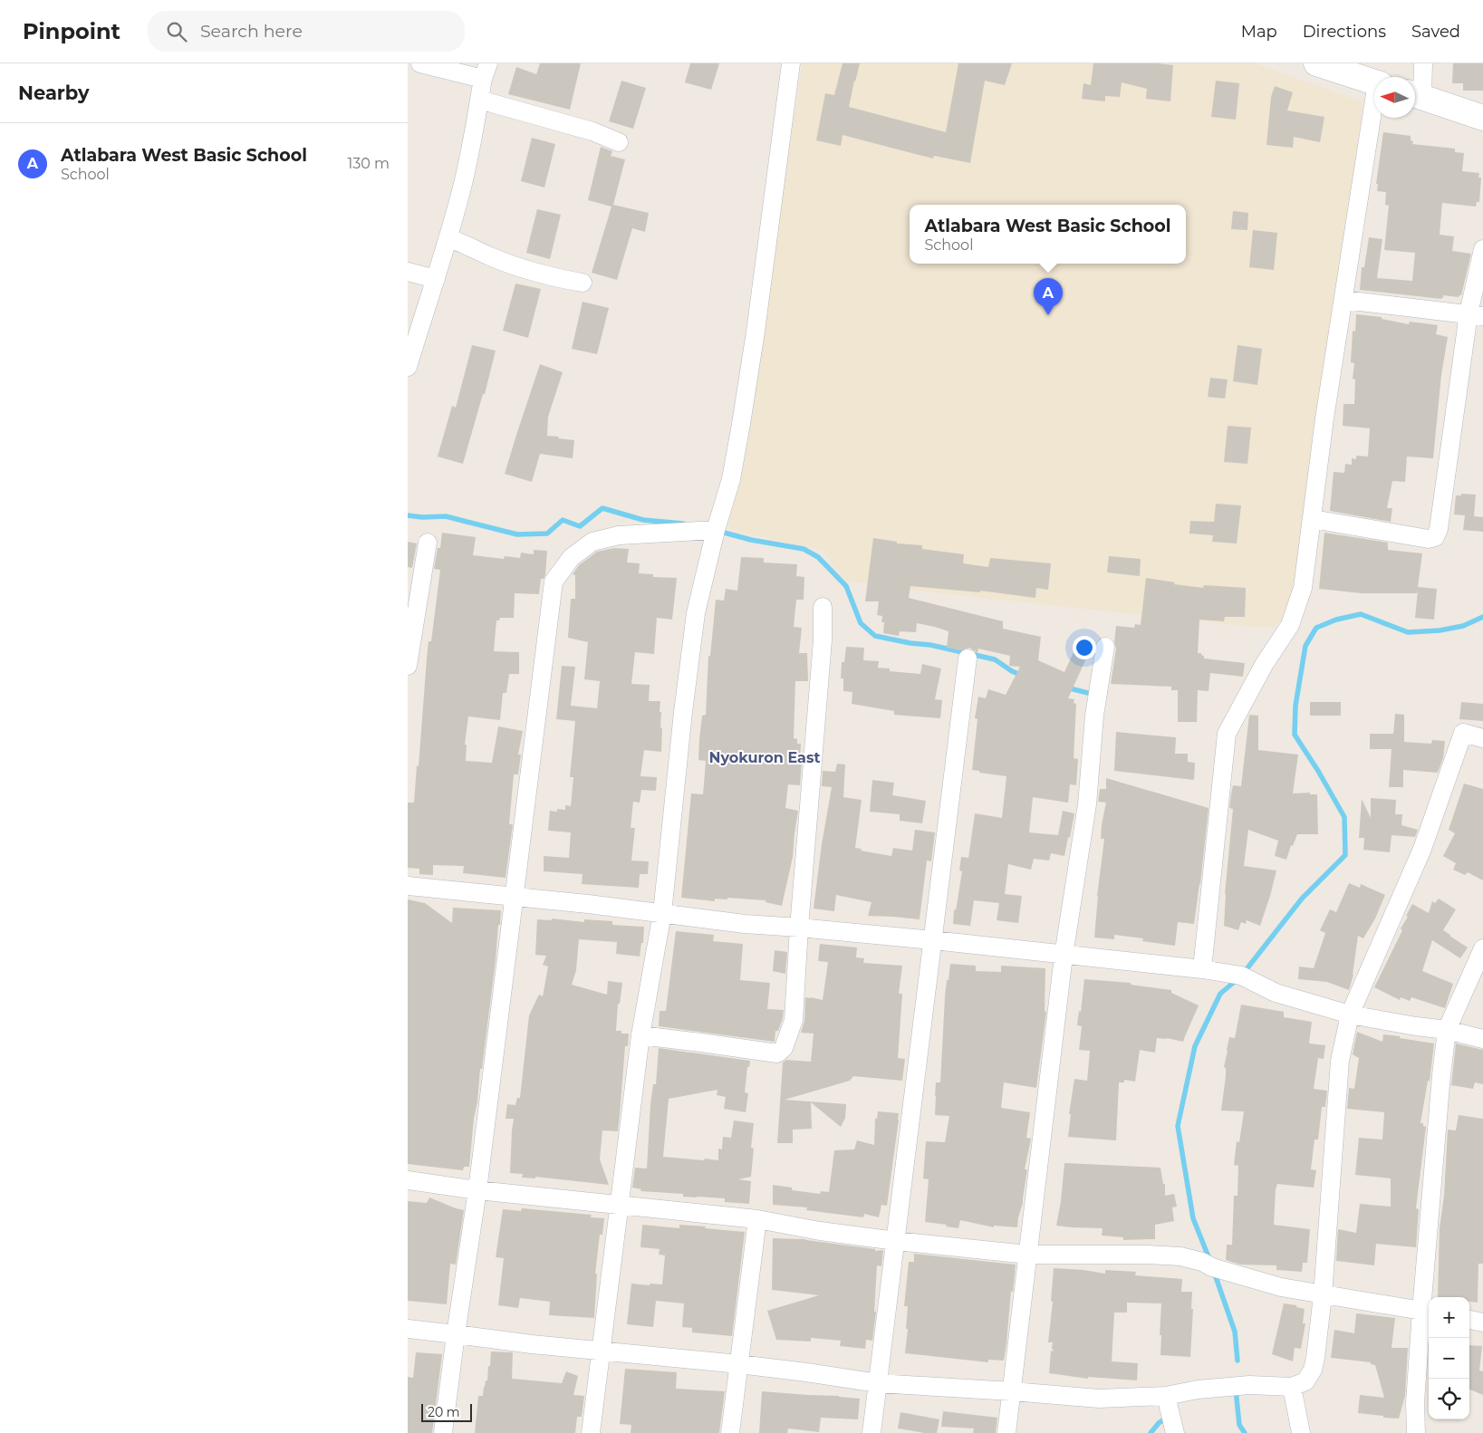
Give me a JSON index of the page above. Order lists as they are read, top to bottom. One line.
{"districts":["Nyokuron East"],"scale_bar":"20 m","north":"left","page":{"header":"Pinpoint","search":"Search here","nav":["Map","Directions","Saved"],"heading":"Nearby","list":[{"mark":"A","name":"Atlabara West Basic School","note":"School","value":"130 m"}],"popup":["Atlabara West Basic School","School"],"pins":"A","map_buttons":["+","−"],"scale":"20 m"}}
